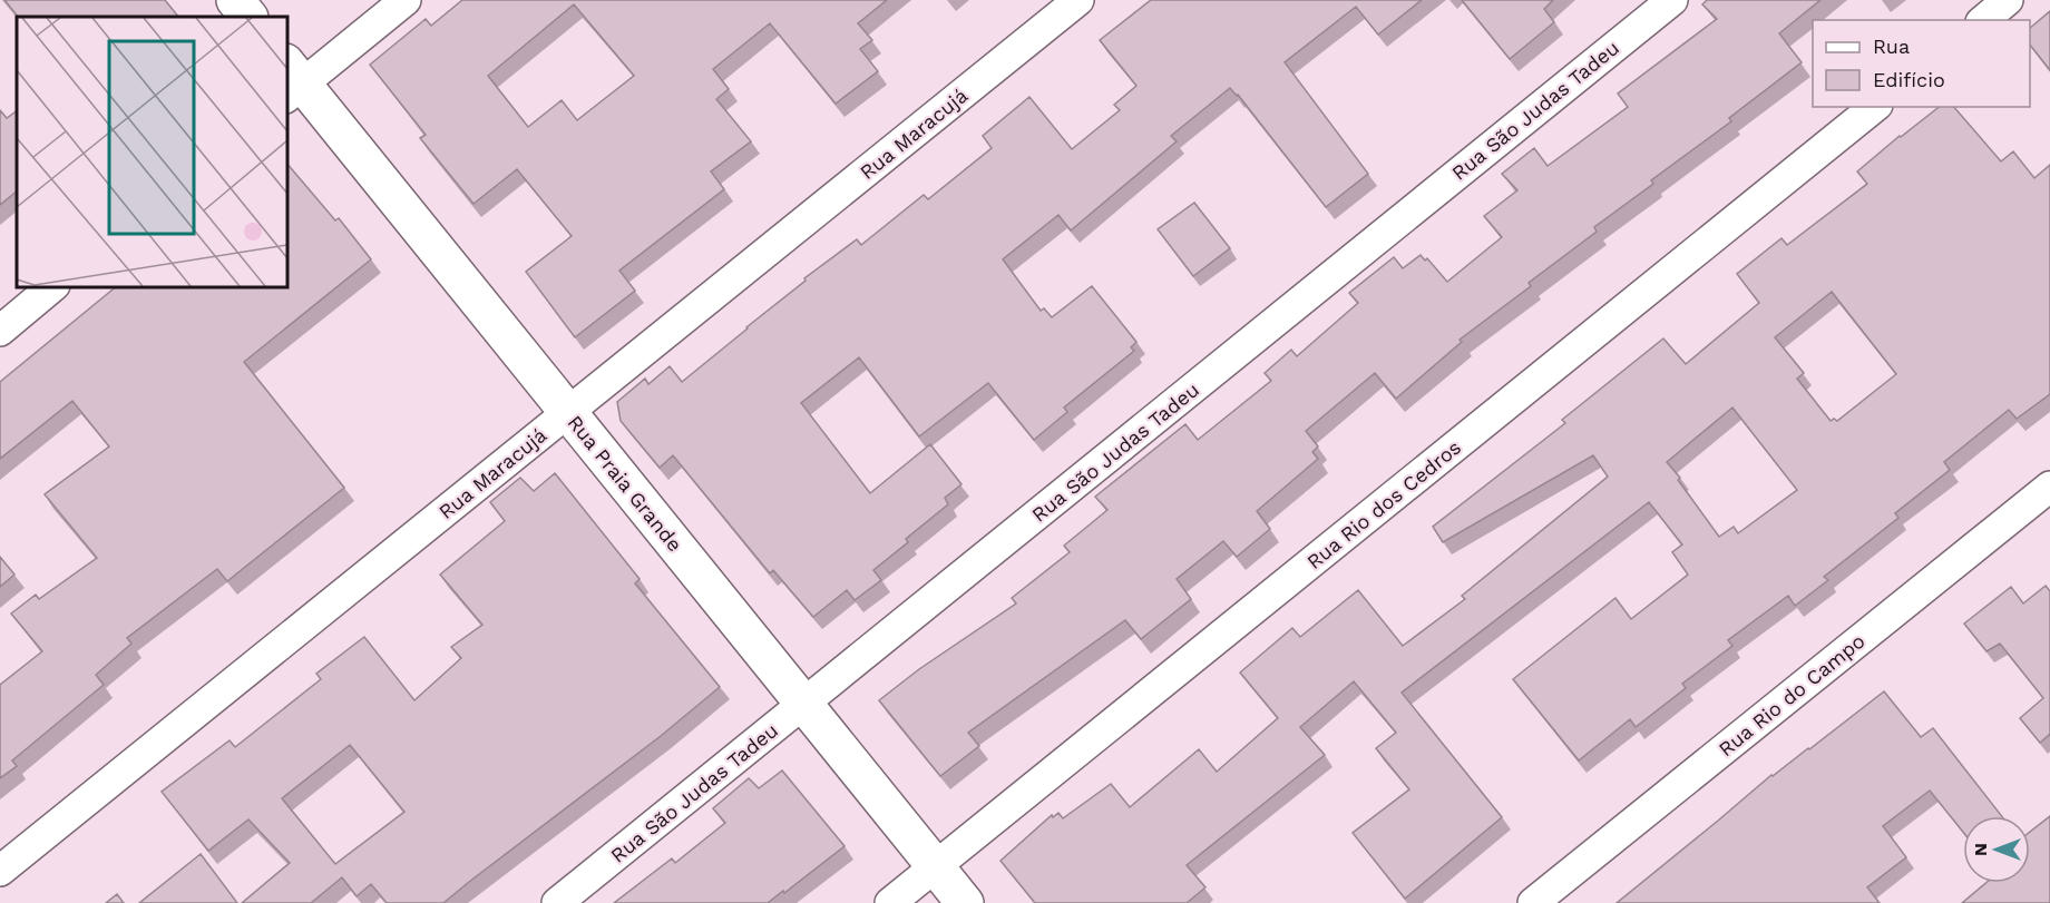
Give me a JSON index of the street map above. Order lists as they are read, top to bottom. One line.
{"streets":{"street":["Rua São Judas Tadeu","Rua Maracujá","Rua Praia Grande","Rua Rio dos Cedros","Rua Rio do Campo"]},"crossings":[["Rua São Judas Tadeu","Rua Praia Grande"],["Rua Maracujá","Rua Praia Grande"],["Rua Praia Grande","Rua Rio dos Cedros"]],"legend":["Rua","Edifício"],"north":"left"}
